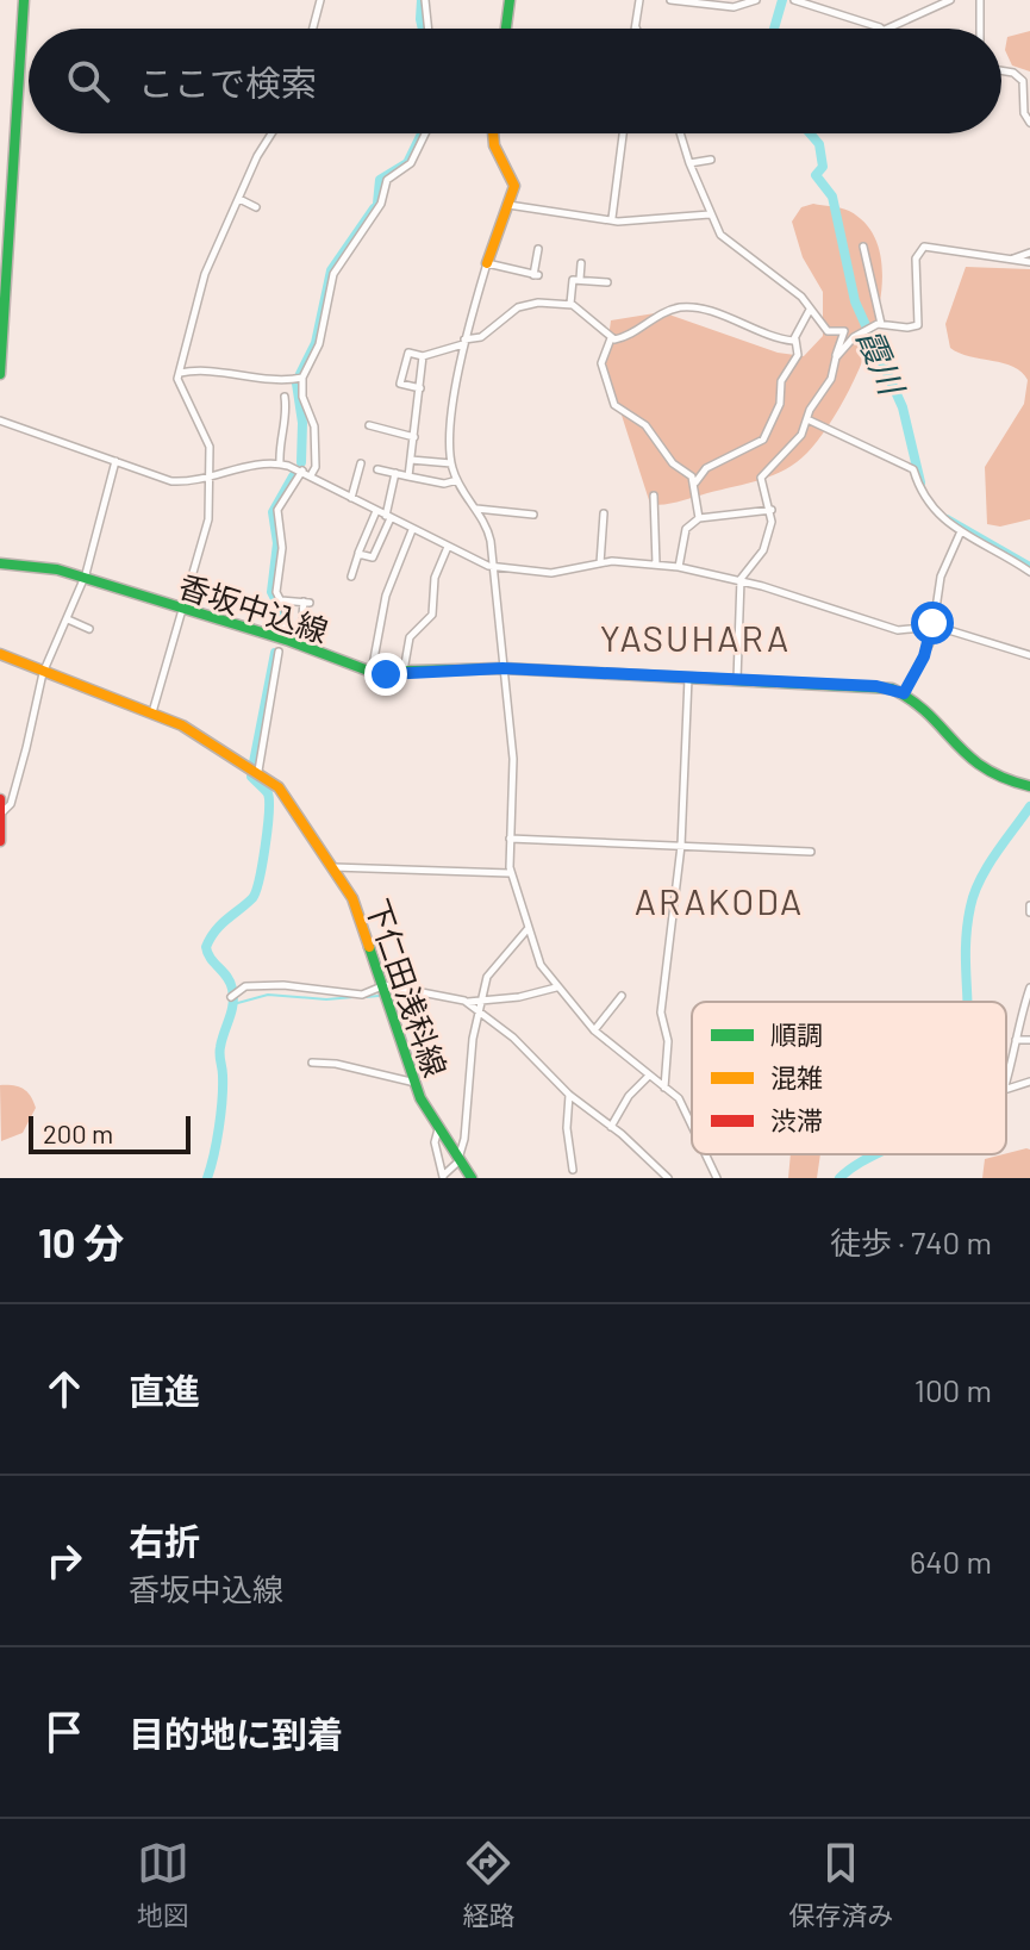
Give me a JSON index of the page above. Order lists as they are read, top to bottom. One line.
{"streets":{"main road":["香坂中込線","下仁田浅科線"]},"districts":["YASUHARA","ARAKODA"],"water":["霞川"],"legend":["順調","混雑","渋滞"],"scale_bar":"200 m","page":{"search":"ここで検索","scale":"200 m","heading":["10 分","徒歩 · 740 m"],"list":[["直進","100 m"],["右折","香坂中込線","640 m"],"目的地に到着"],"nav":["地図","経路","保存済み"]}}
